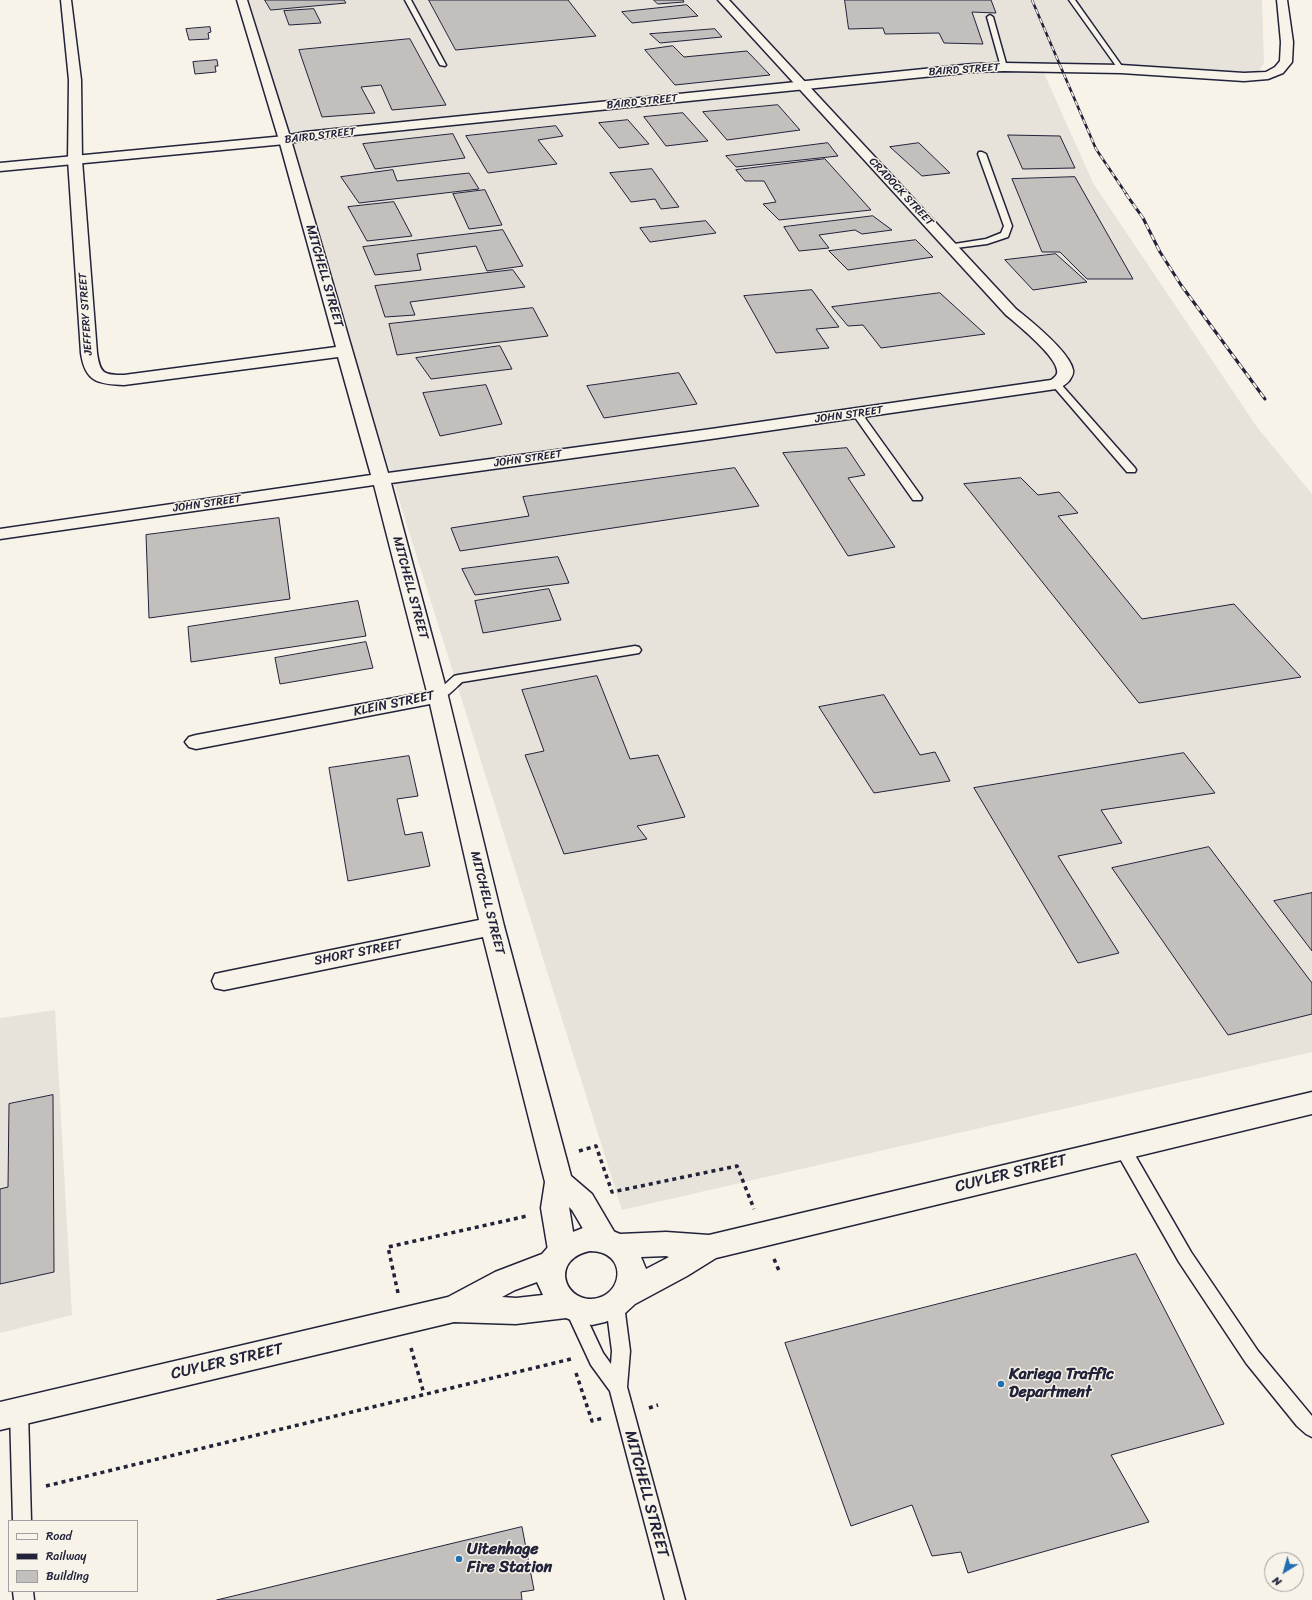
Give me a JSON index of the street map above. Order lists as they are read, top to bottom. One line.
{"streets":{"street":["BAIRD STREET","CRADOCK STREET","MITCHELL STREET","JEFFERY STREET","JOHN STREET","KLEIN STREET","SHORT STREET","CUYLER STREET"]},"crossings":[["BAIRD STREET","CRADOCK STREET"],["BAIRD STREET","MITCHELL STREET"],["BAIRD STREET","JEFFERY STREET"],["CRADOCK STREET","JOHN STREET"],["MITCHELL STREET","JEFFERY STREET"],["MITCHELL STREET","JOHN STREET"],["MITCHELL STREET","KLEIN STREET"],["MITCHELL STREET","SHORT STREET"],["MITCHELL STREET","CUYLER STREET"]],"places":["Kariega Traffic Department","Uitenhage Fire Station"],"legend":["Road","Railway","Building"],"north":"bottom left"}
